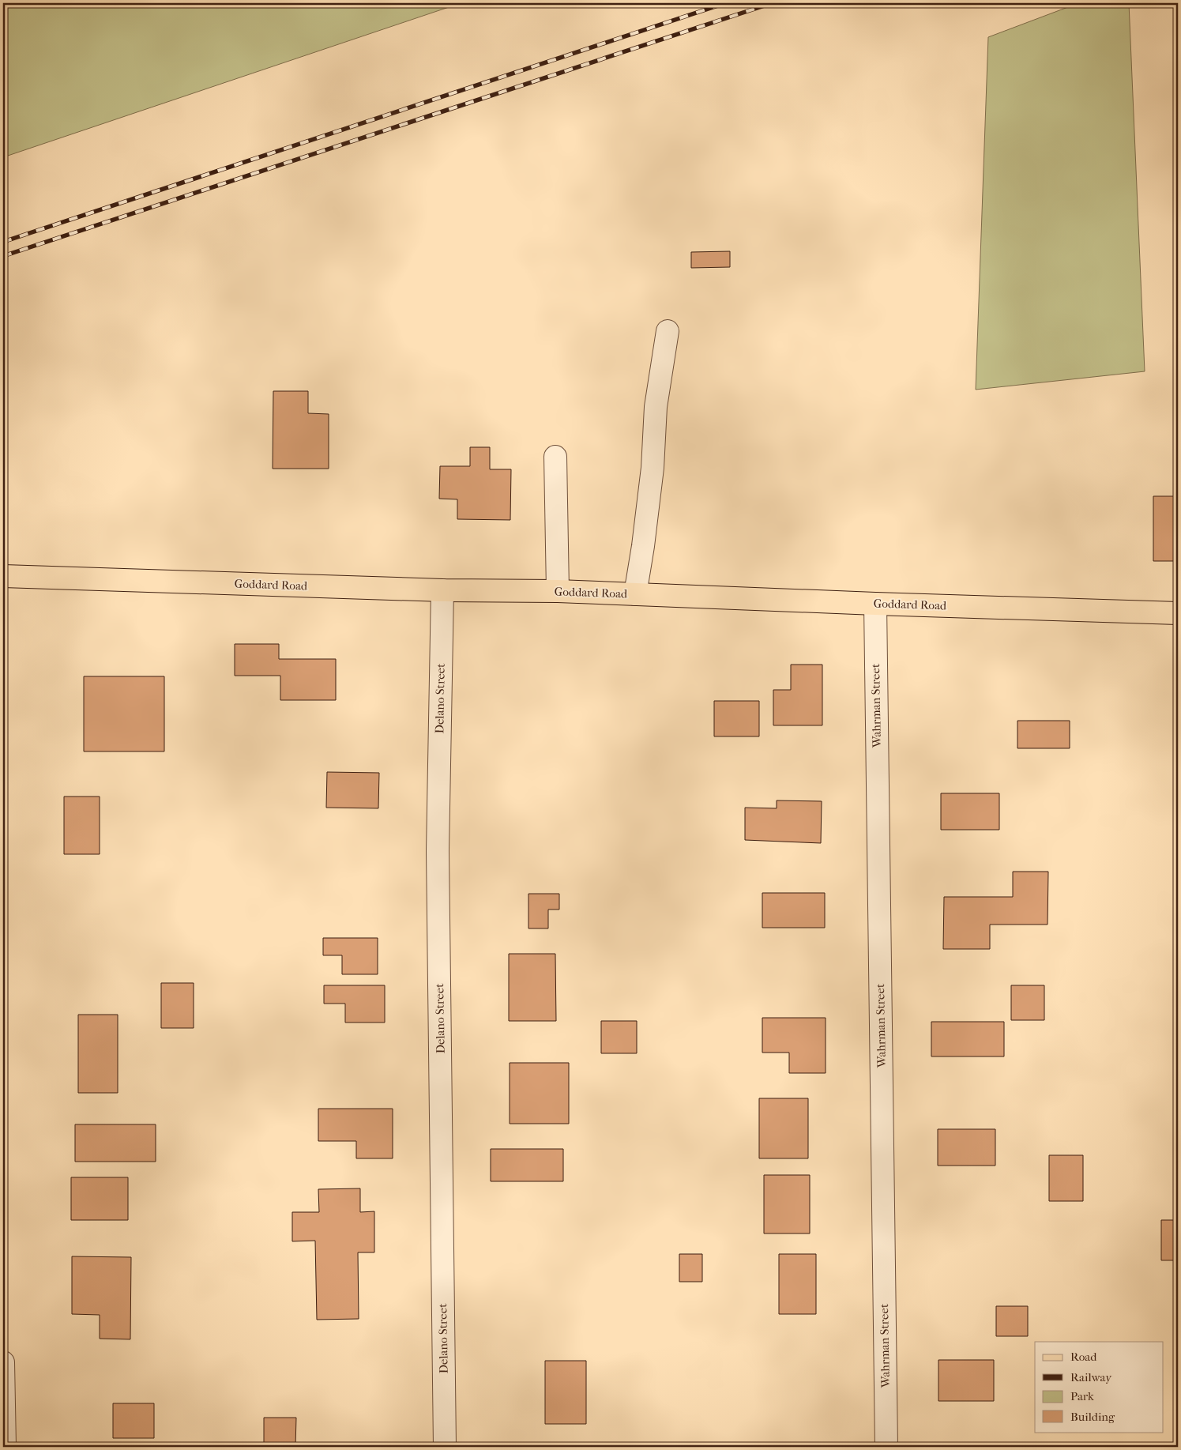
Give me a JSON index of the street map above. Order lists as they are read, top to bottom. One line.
{"streets":{"main road":["Goddard Road"],"street":["Delano Street","Wahrman Street"]},"crossings":[["Goddard Road","Delano Street"],["Goddard Road","Wahrman Street"]],"legend":["Road","Railway","Park","Building"]}
